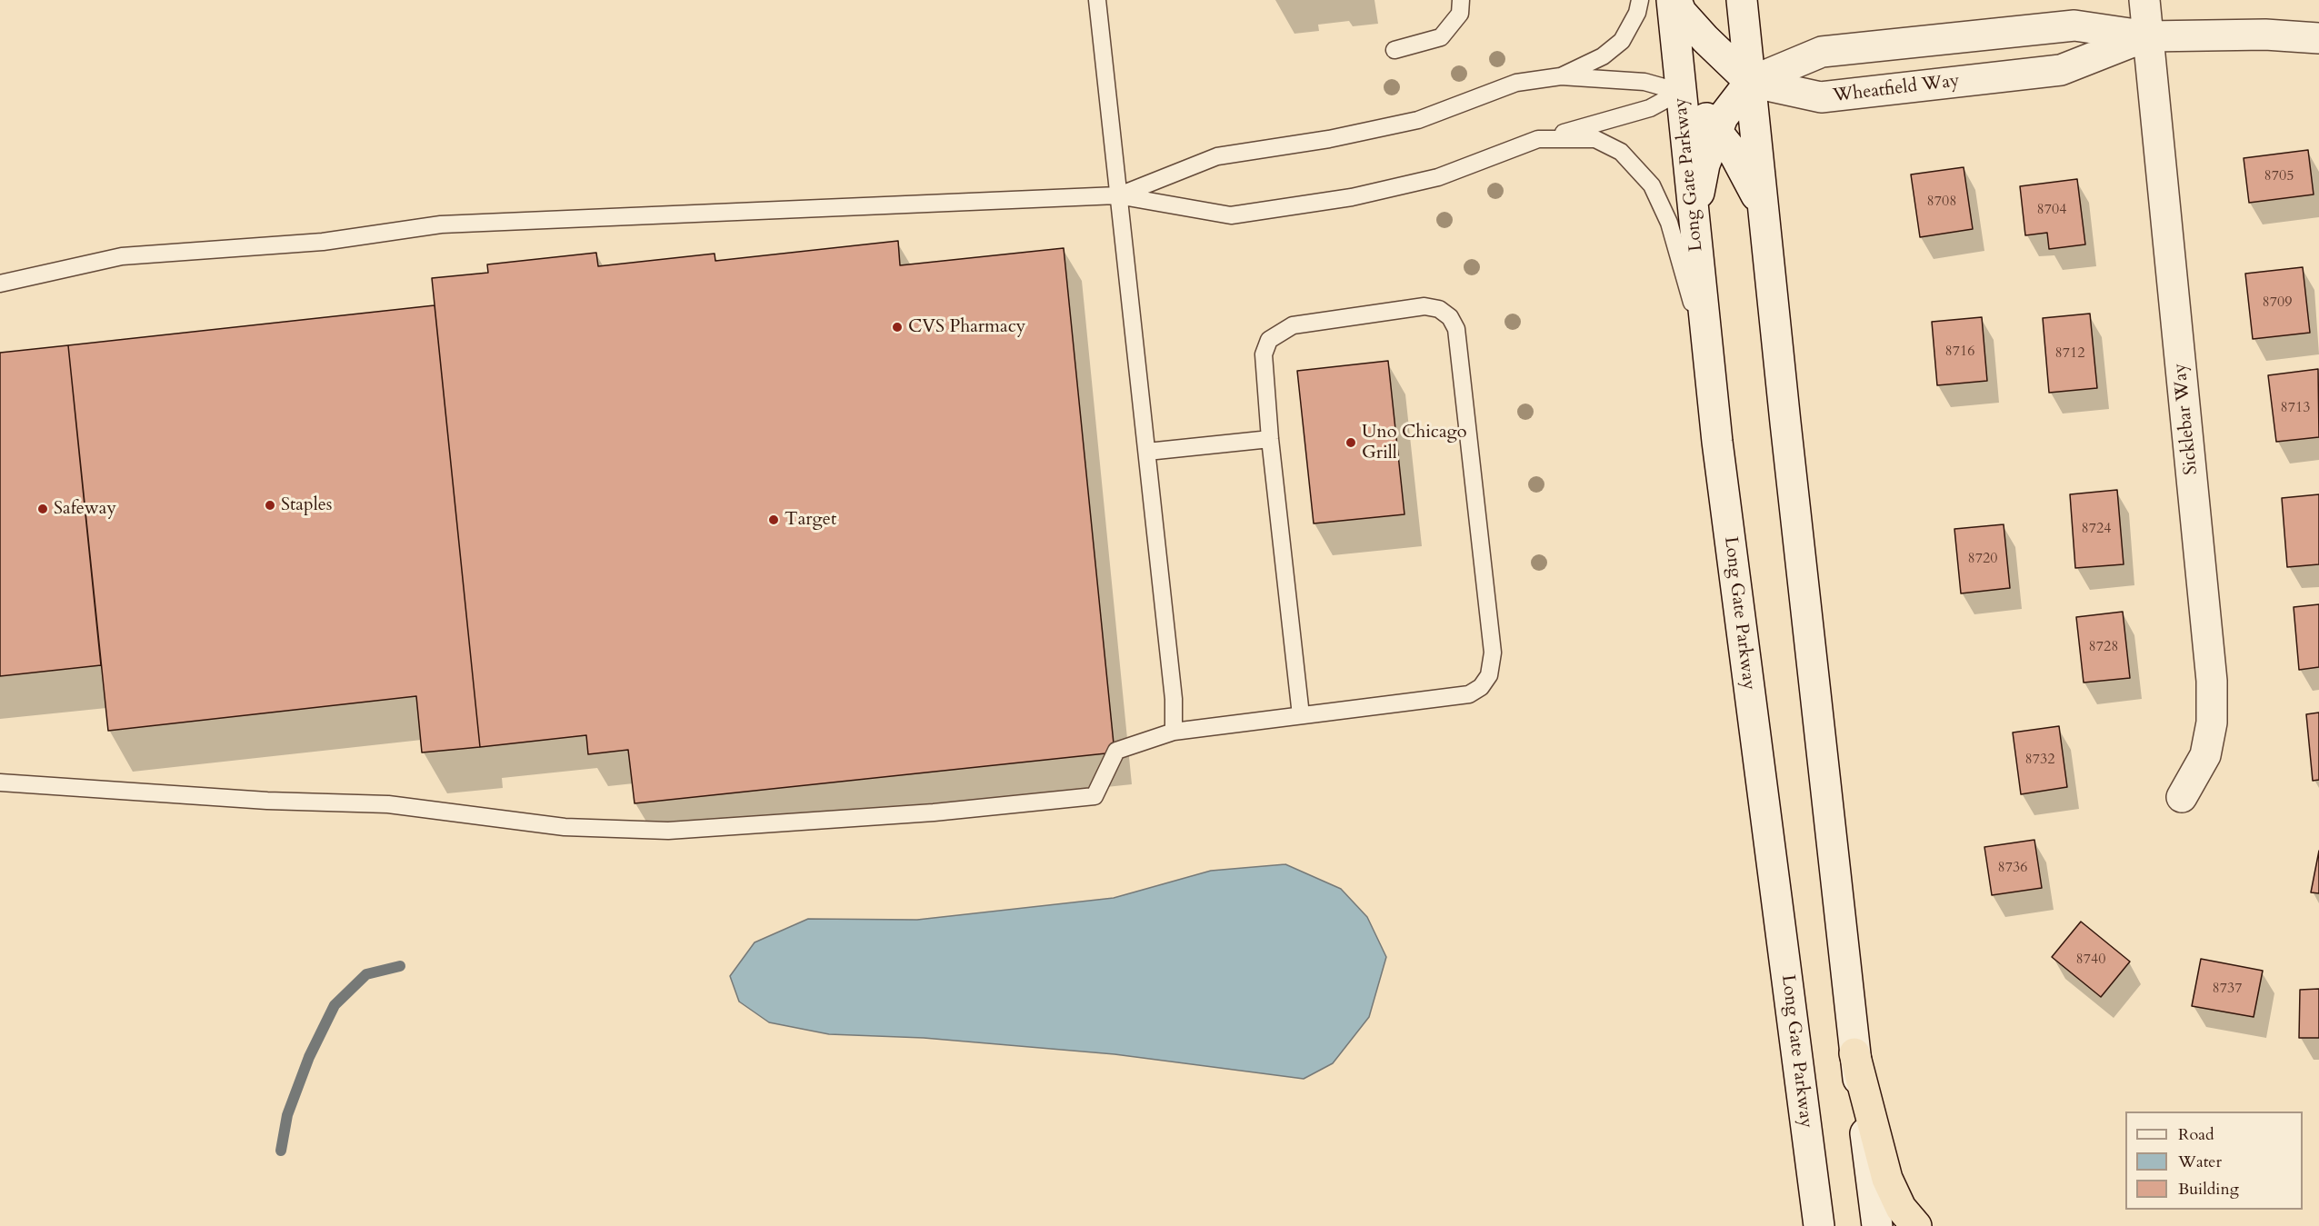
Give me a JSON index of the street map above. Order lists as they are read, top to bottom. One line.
{"streets":{"street":["Wheatfield Way","Long Gate Parkway","Sicklebar Way"]},"crossings":[["Wheatfield Way","Sicklebar Way"]],"places":["CVS Pharmacy","Uno Chicago Grill","Staples","Safeway","Target"],"house_numbers":["8705","8708","8704","8709","8716","8712","8713","8724","8720","8728","8732","8736","8740","8737"],"legend":["Road","Water","Building"]}
